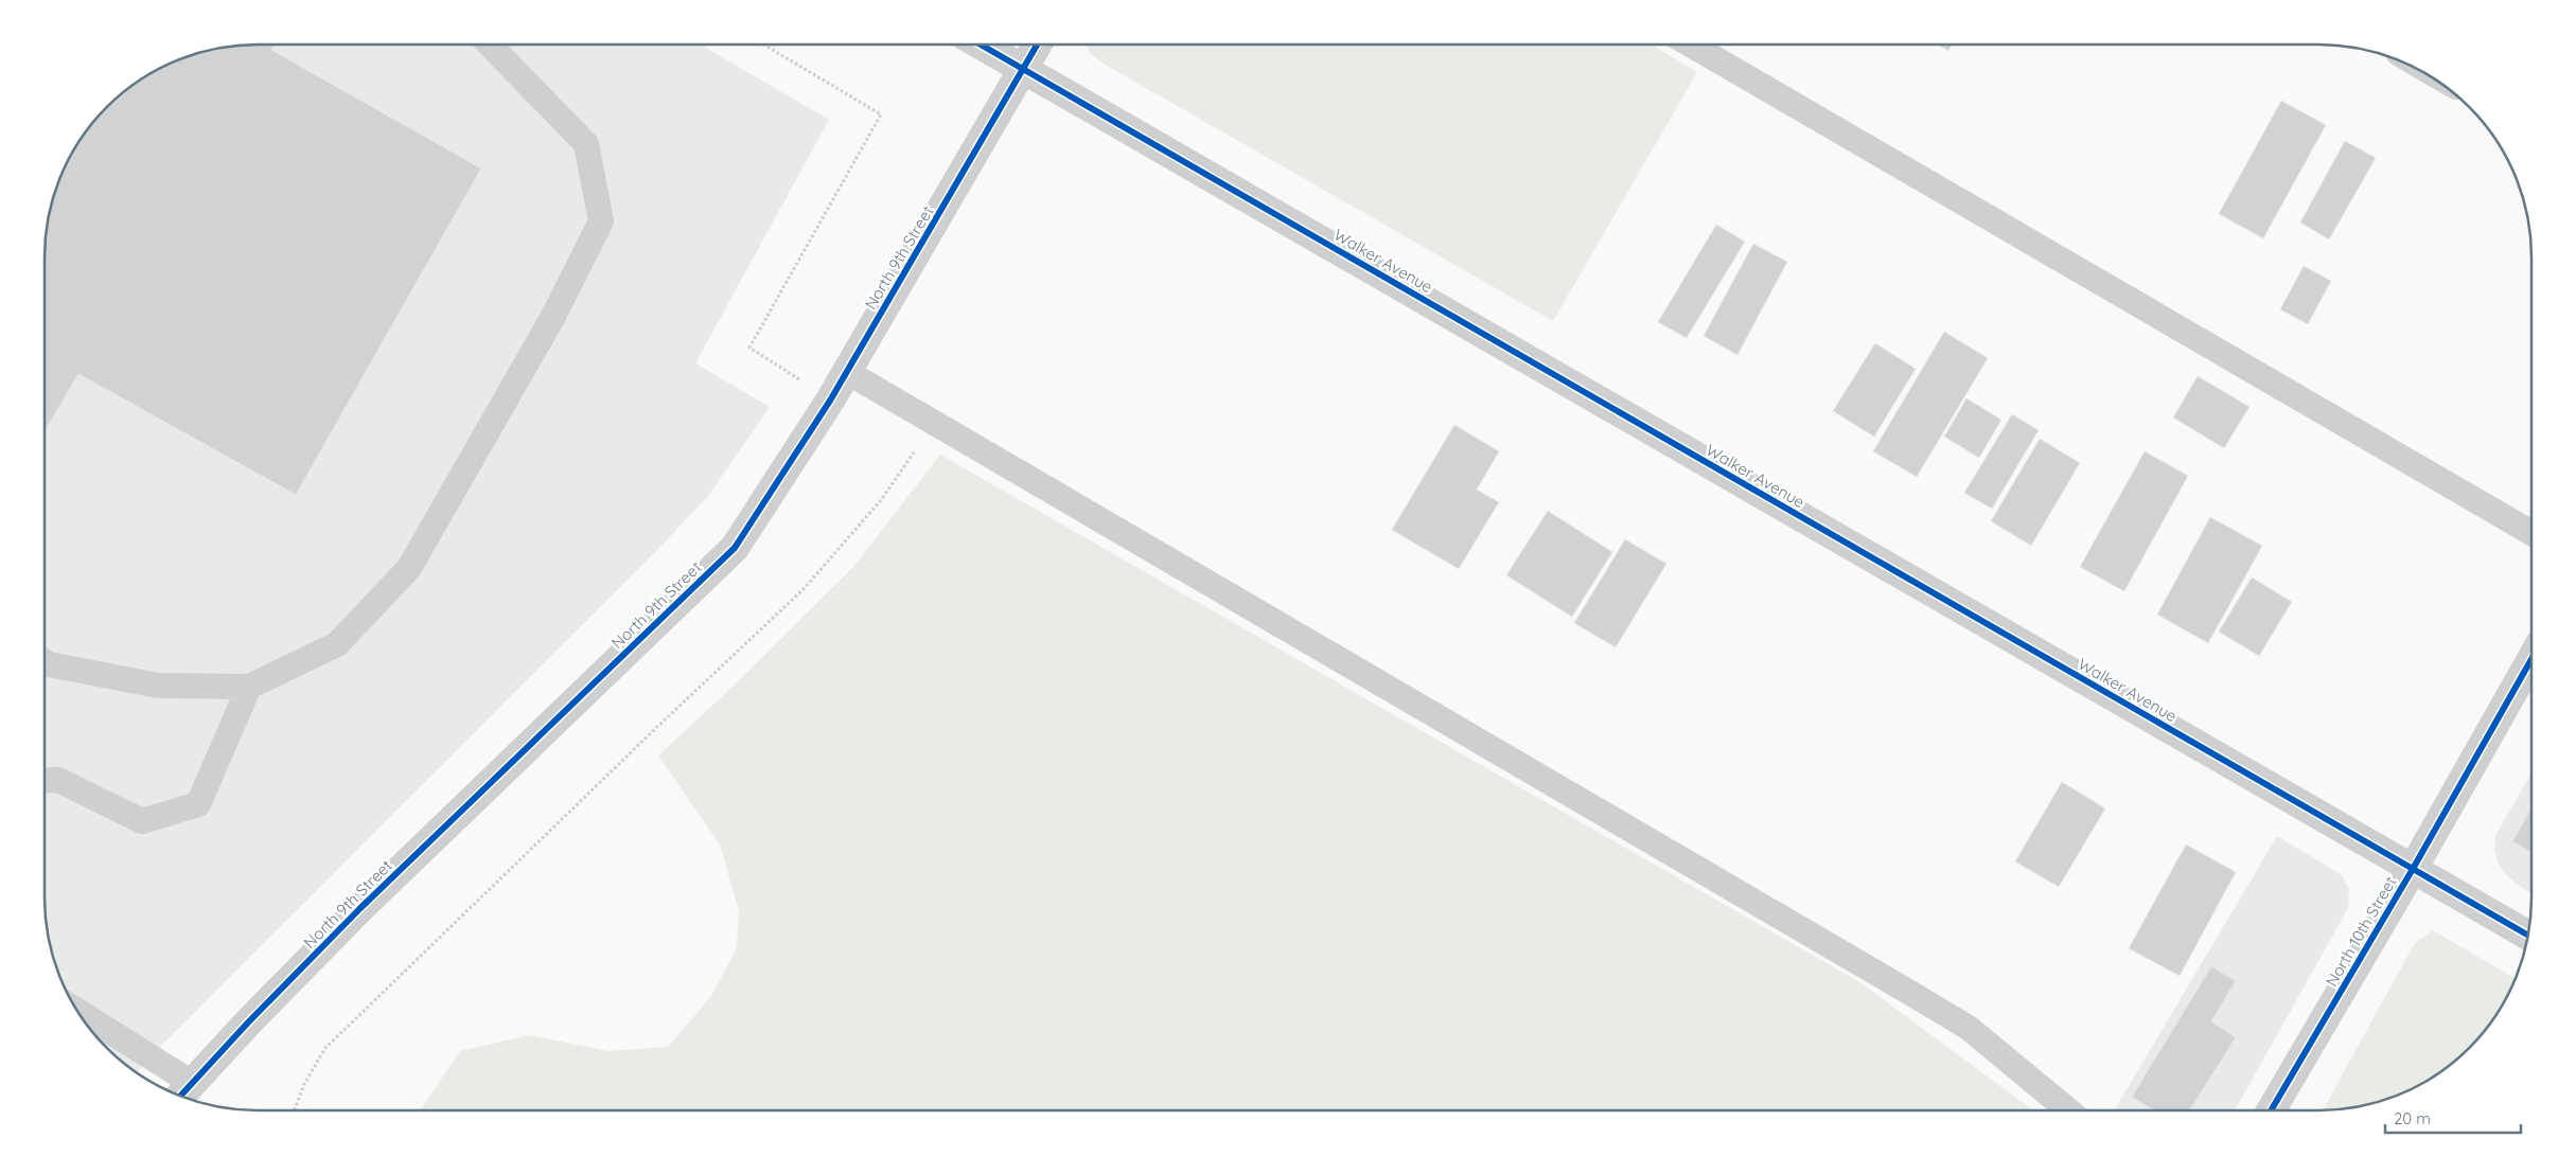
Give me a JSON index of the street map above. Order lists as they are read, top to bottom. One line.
{"streets":{"street":["North 9th Street","Walker Avenue","North 10th Street"]},"crossings":[["North 9th Street","Walker Avenue"],["Walker Avenue","North 10th Street"]],"scale_bar":"20 m"}
